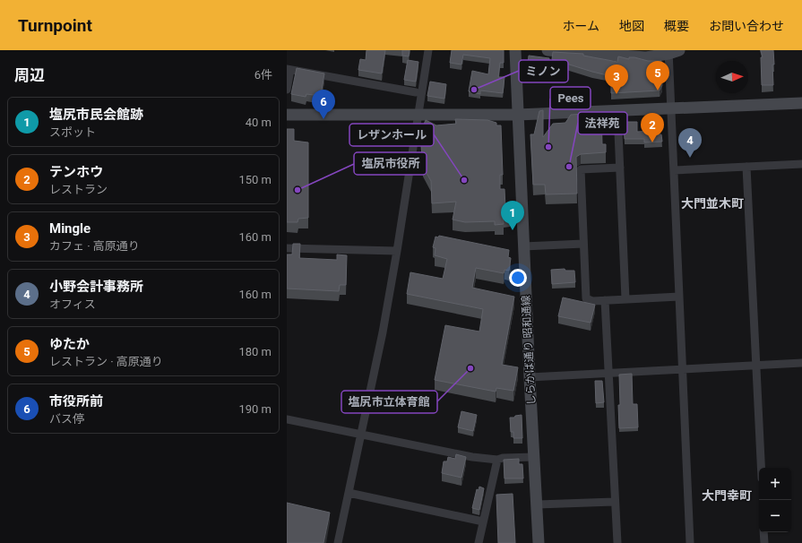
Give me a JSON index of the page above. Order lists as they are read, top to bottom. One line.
{"streets":{"street":["しらかば通り 昭和通線"]},"districts":["大門並木町","大門幸町"],"places":["ミノン","Pees","法祥苑","レザンホール","塩尻市役所","塩尻市立体育館"],"north":"right","page":{"header":"Turnpoint","nav":["ホーム","地図","概要","お問い合わせ"],"heading":["周辺","6件"],"pins":["5","3","6","2","4","1"],"list":[{"mark":"1","name":"塩尻市民会館跡","note":"スポット","value":"40 m"},{"mark":"2","name":"テンホウ","note":"レストラン","value":"150 m"},{"mark":"3","name":"Mingle","note":"カフェ · 高原通り","value":"160 m"},{"mark":"4","name":"小野会計事務所","note":"オフィス","value":"160 m"},{"mark":"5","name":"ゆたか","note":"レストラン · 高原通り","value":"180 m"},{"mark":"6","name":"市役所前","note":"バス停","value":"190 m"}],"map_buttons":["+","−"]}}
